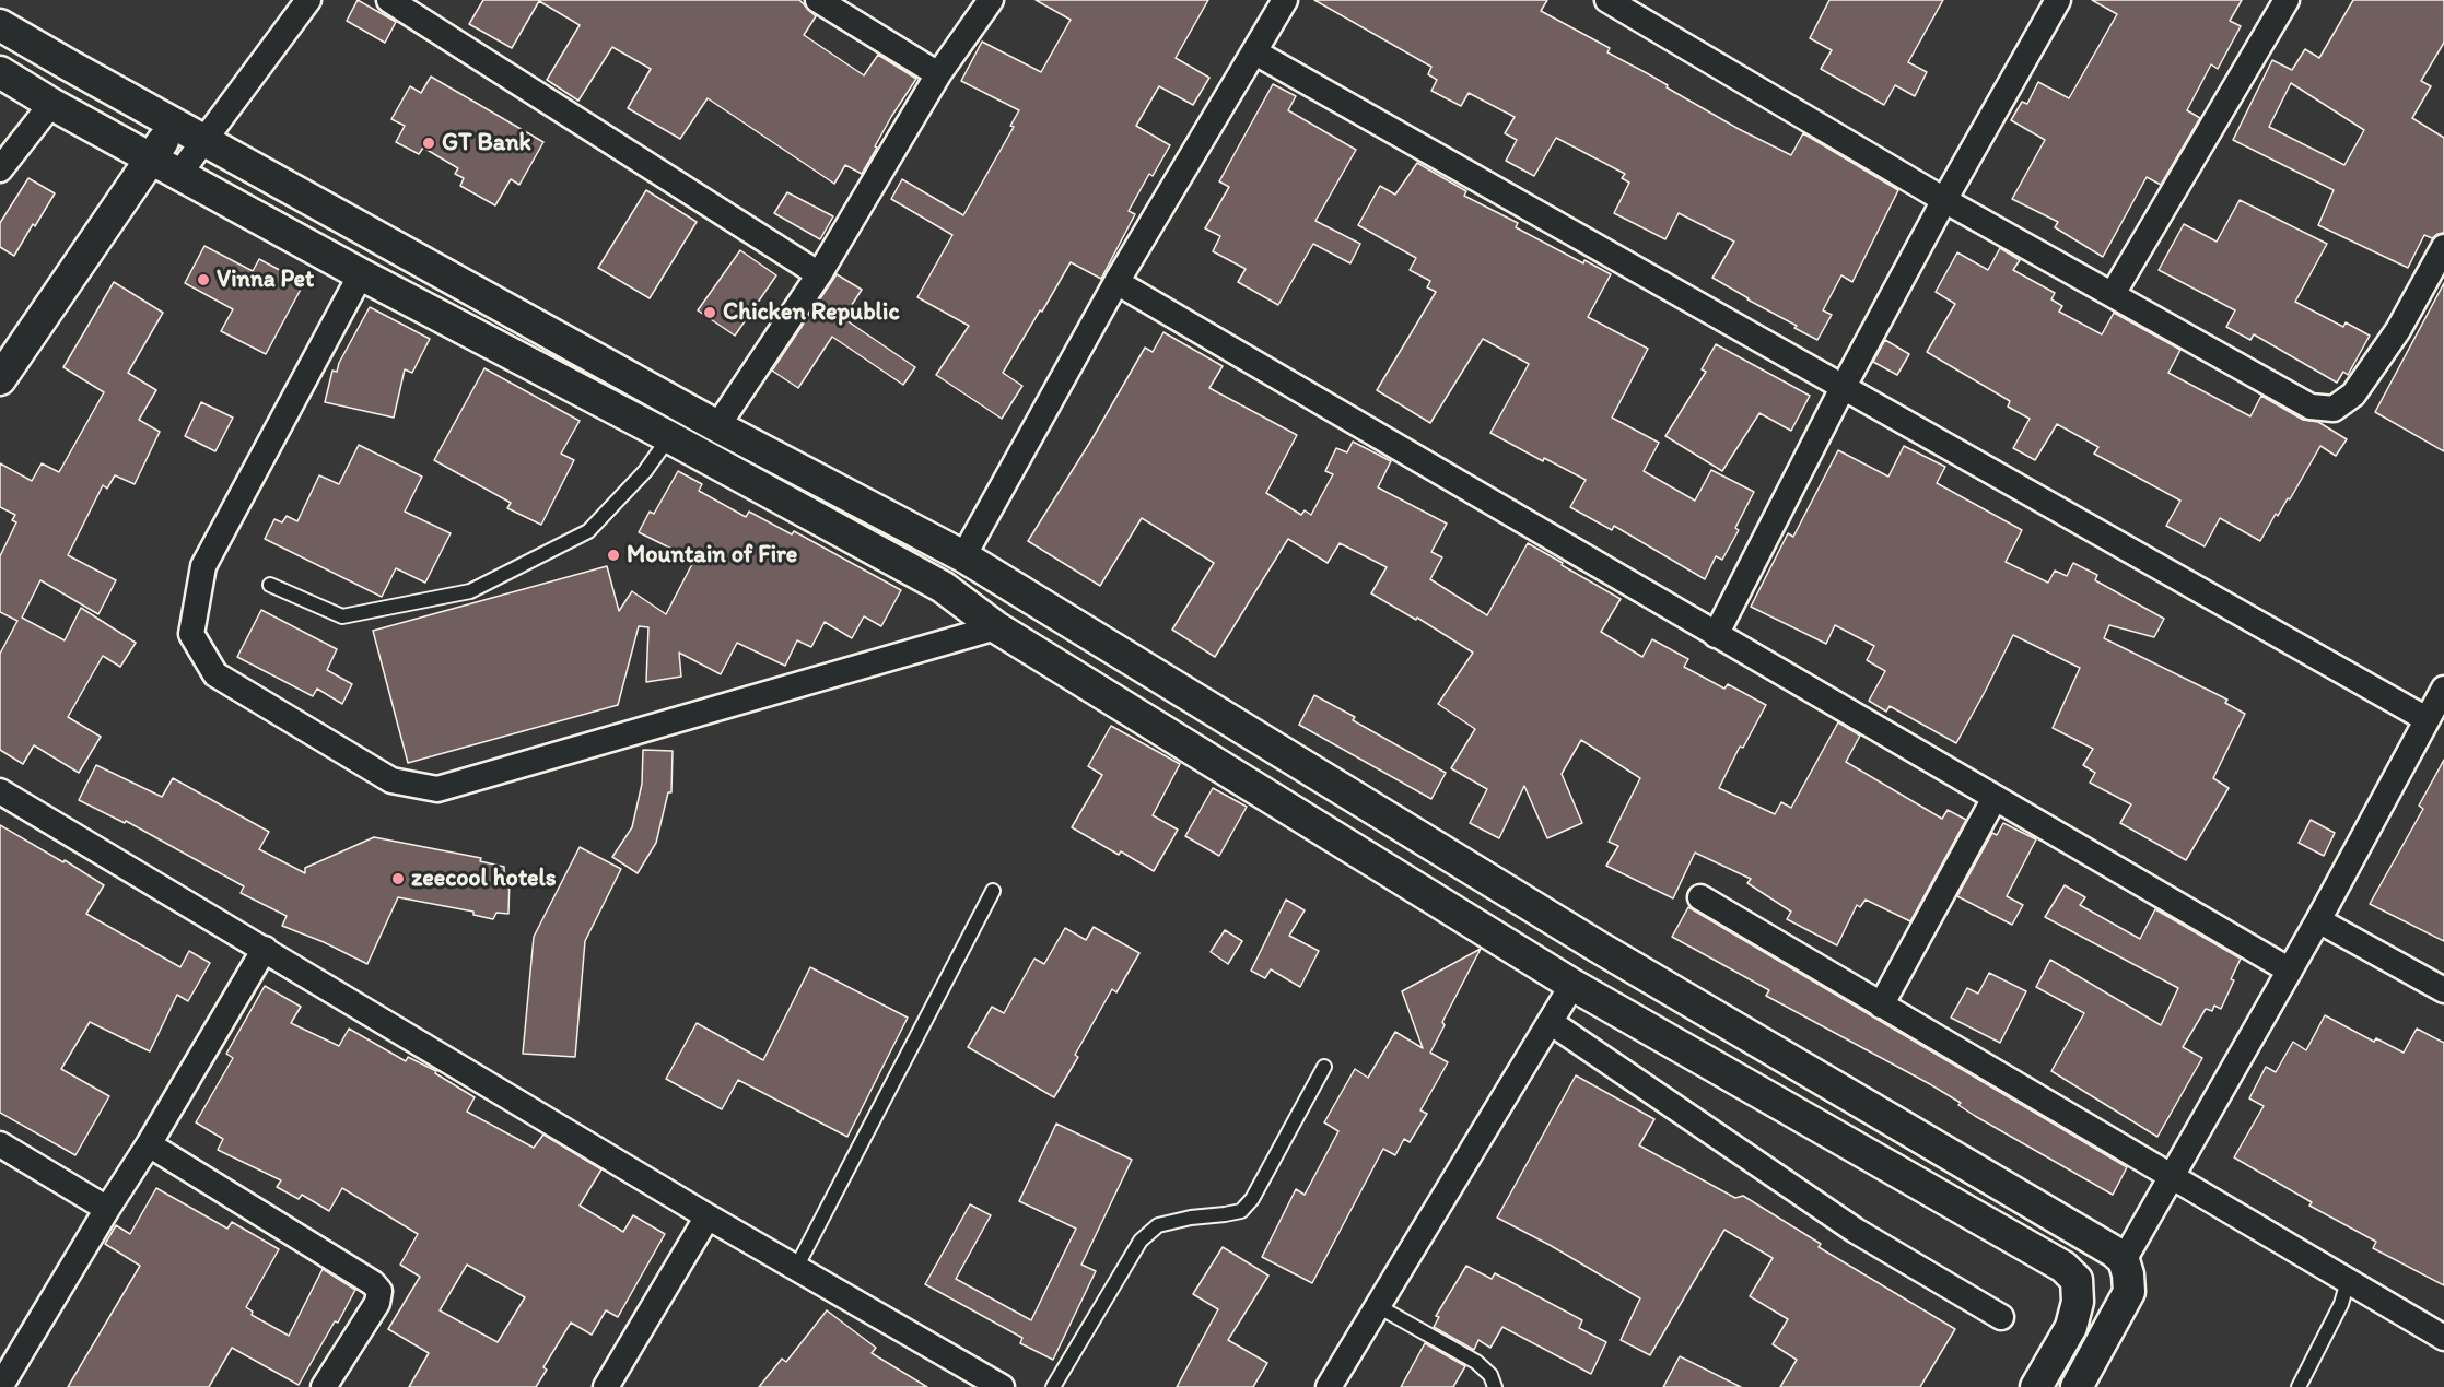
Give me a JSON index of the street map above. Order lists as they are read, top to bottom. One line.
{"places":["GT Bank","Vinna Pet","Chicken Republic","Mountain of Fire","zeecool hotels"]}
